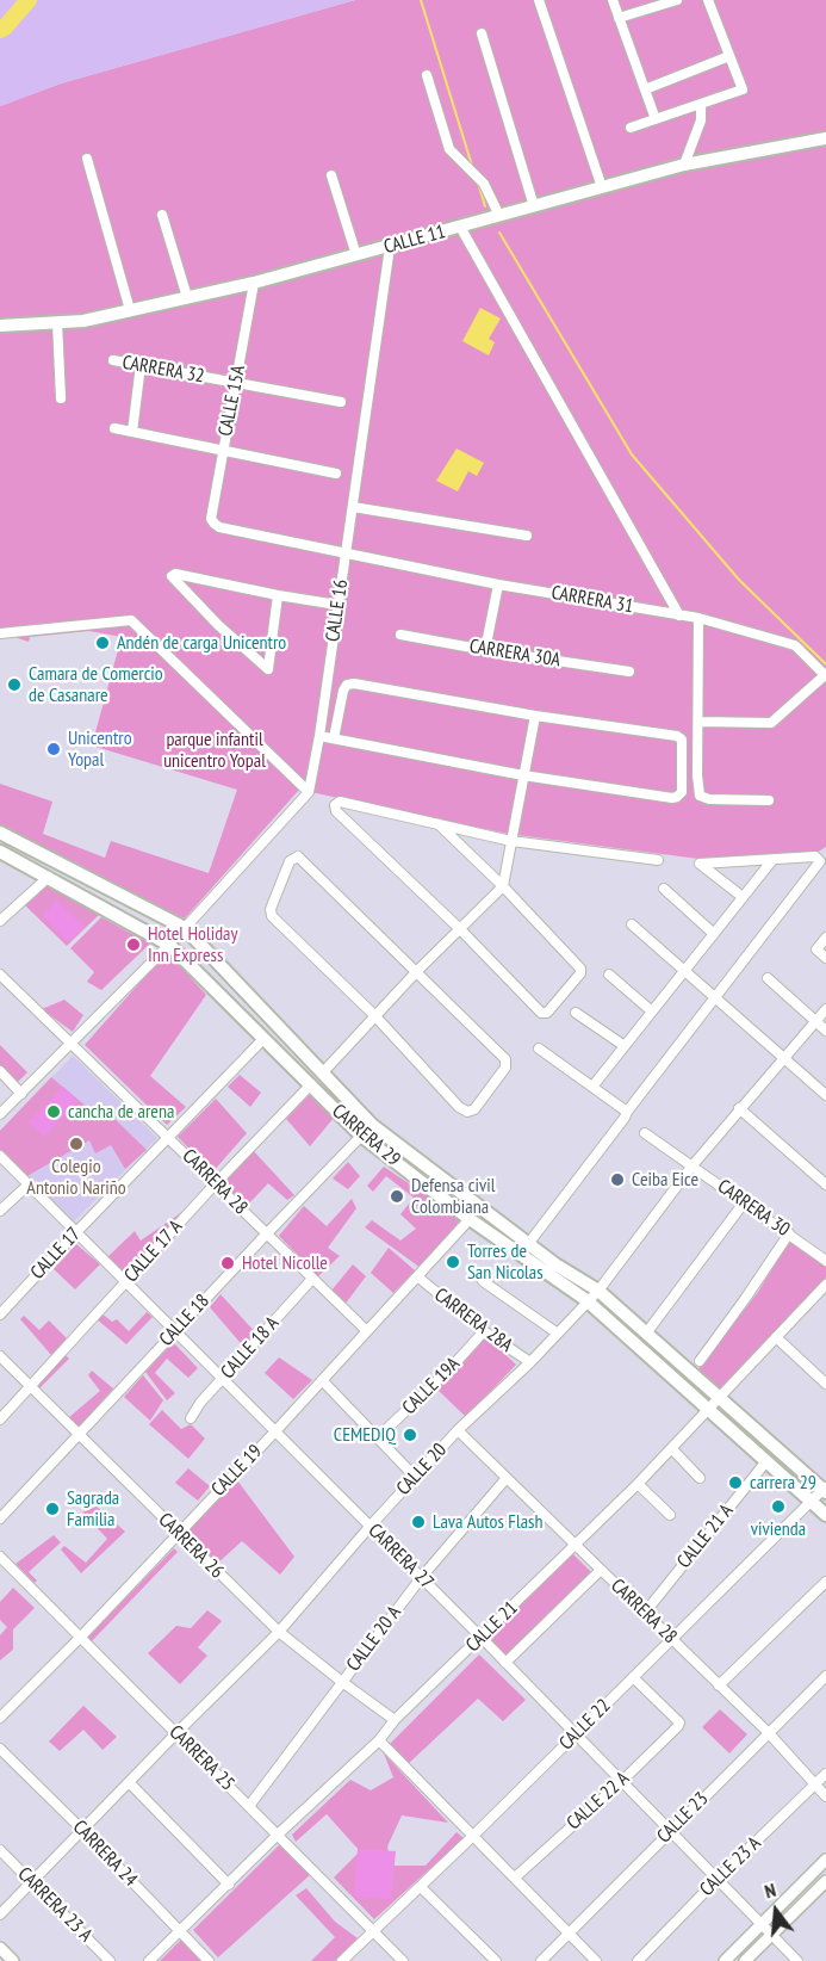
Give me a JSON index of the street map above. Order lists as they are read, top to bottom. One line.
{"streets":{"main road":["CALLE 11","CARRERA 29"],"street":["CARRERA 32","CALLE 15A","CARRERA 31","CALLE 16","CARRERA 30A","CARRERA 28","CARRERA 30","CALLE 17 A","CALLE 17","CALLE 18","CARRERA 28A","CALLE 18 A","CALLE 19A","CALLE 20","CALLE 19","CALLE 21 A","CARRERA 26","CARRERA 27","CALLE 21","CALLE 20 A","CALLE 22","CARRERA 25","CALLE 22 A","CALLE 23","CARRERA 24","CALLE 23 A","CARRERA 23 A"]},"crossings":[["CALLE 11","CALLE 15A"],["CALLE 11","CALLE 16"],["CARRERA 32","CALLE 15A"],["CALLE 15A","CARRERA 31"],["CARRERA 31","CALLE 16"],["CARRERA 29","CALLE 17 A"],["CARRERA 29","CALLE 17"],["CARRERA 29","CALLE 18"],["CARRERA 29","CALLE 20"],["CARRERA 29","CALLE 19"],["CARRERA 29","CALLE 21 A"],["CARRERA 29","CALLE 21"],["CARRERA 29","CALLE 22"],["CARRERA 28","CALLE 17 A"],["CARRERA 28","CALLE 17"],["CARRERA 28","CALLE 18"],["CARRERA 28","CALLE 18 A"],["CARRERA 28","CALLE 20"],["CARRERA 28","CALLE 19"],["CARRERA 28","CALLE 21 A"],["CARRERA 28","CALLE 21"],["CARRERA 28","CALLE 20 A"],["CARRERA 28","CALLE 22"],["CARRERA 28","CALLE 23"],["CARRERA 28","CALLE 23 A"],["CARRERA 30","CALLE 20"],["CALLE 17 A","CARRERA 26"],["CALLE 17 A","CARRERA 27"],["CALLE 17","CARRERA 27"],["CALLE 18","CARRERA 26"],["CALLE 18","CARRERA 27"],["CARRERA 28A","CALLE 19A"],["CARRERA 28A","CALLE 20"],["CARRERA 28A","CALLE 19"],["CALLE 18 A","CARRERA 27"],["CALLE 20","CARRERA 26"],["CALLE 20","CARRERA 27"],["CALLE 20","CARRERA 25"],["CALLE 20","CARRERA 24"],["CALLE 20","CARRERA 23 A"],["CALLE 19","CARRERA 26"],["CALLE 19","CARRERA 27"],["CALLE 19","CARRERA 25"],["CARRERA 26","CALLE 21"],["CARRERA 26","CALLE 20 A"],["CARRERA 27","CALLE 21"],["CARRERA 27","CALLE 20 A"],["CARRERA 27","CALLE 22"],["CARRERA 27","CALLE 22 A"],["CARRERA 27","CALLE 23"],["CARRERA 27","CALLE 23 A"],["CALLE 21","CARRERA 25"],["CALLE 21","CARRERA 24"],["CALLE 20 A","CARRERA 25"],["CALLE 22","CARRERA 25"],["CALLE 22","CALLE 22 A"]],"parks":["parque infantil unicentro Yopal"],"places":["Andén de carga Unicentro","Camara de Comercio de Casanare","Unicentro Yopal","Hotel Holiday Inn Express","cancha de arena","Colegio Antonio Nariño","Ceiba Eice","Defensa civil Colombiana","Torres de San Nicolas","Hotel Nicolle","CEMEDIQ","carrera 29","vivienda","Sagrada Familia","Lava Autos Flash"],"north":"top"}
